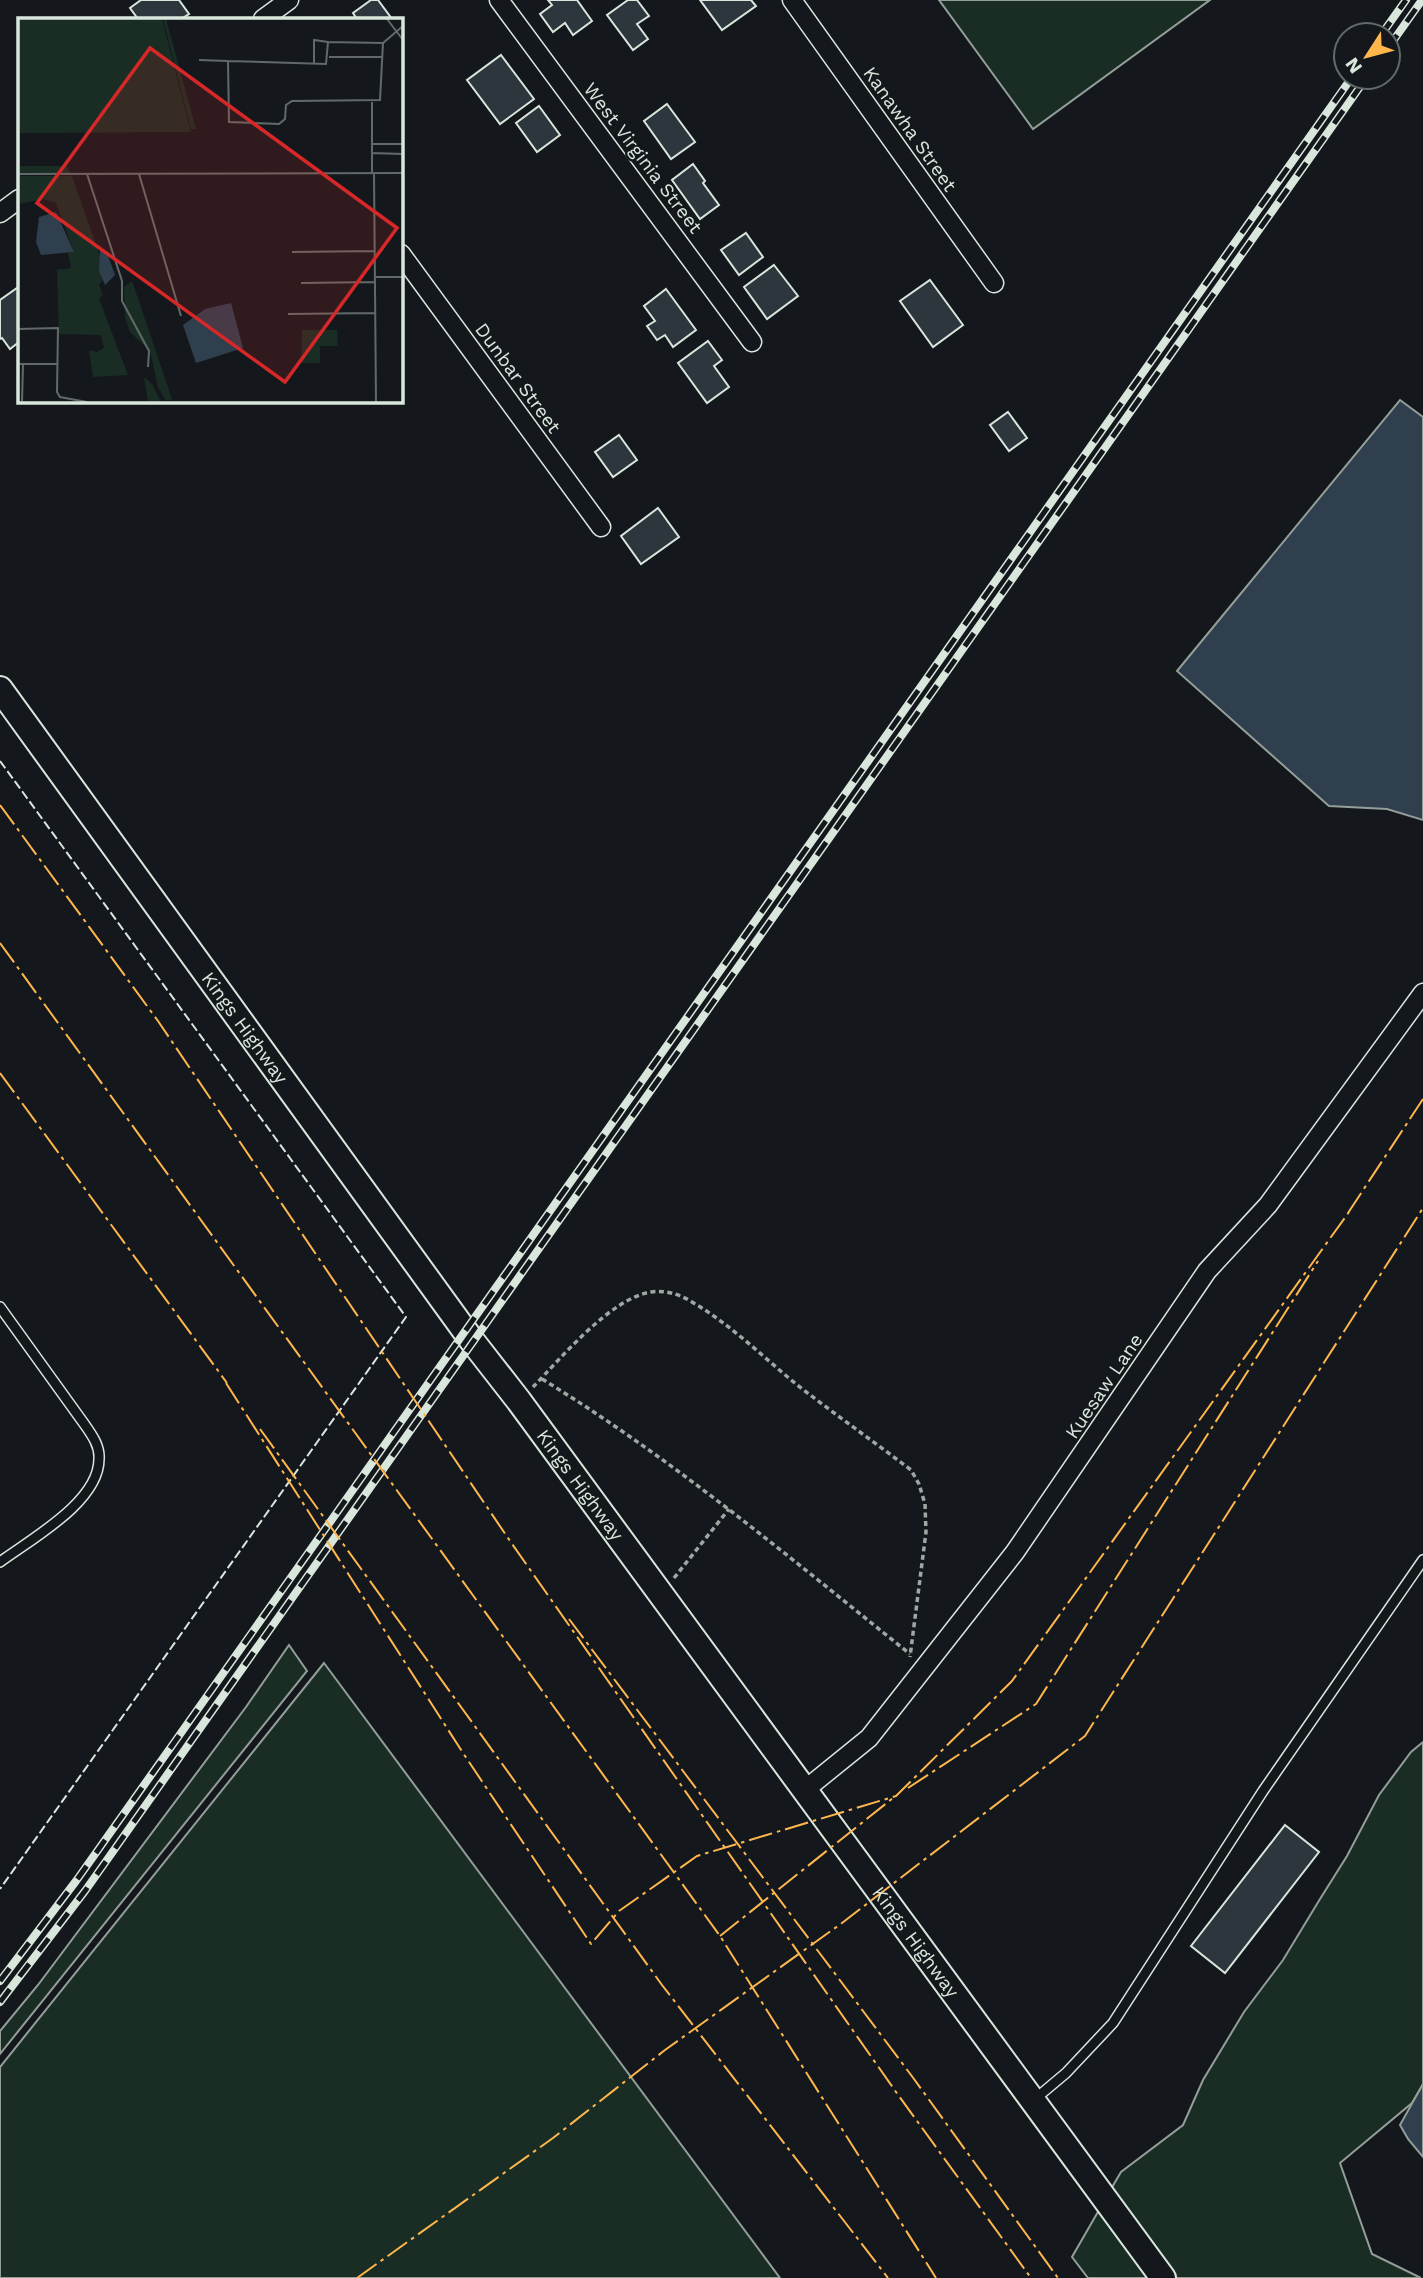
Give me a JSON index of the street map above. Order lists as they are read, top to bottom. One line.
{"streets":{"street":["Kanawha Street","West Virginia Street","Dunbar Street","Kings Highway","Kuesaw Lane"]},"crossings":[["Kings Highway","Kuesaw Lane"]],"north":"bottom left"}
